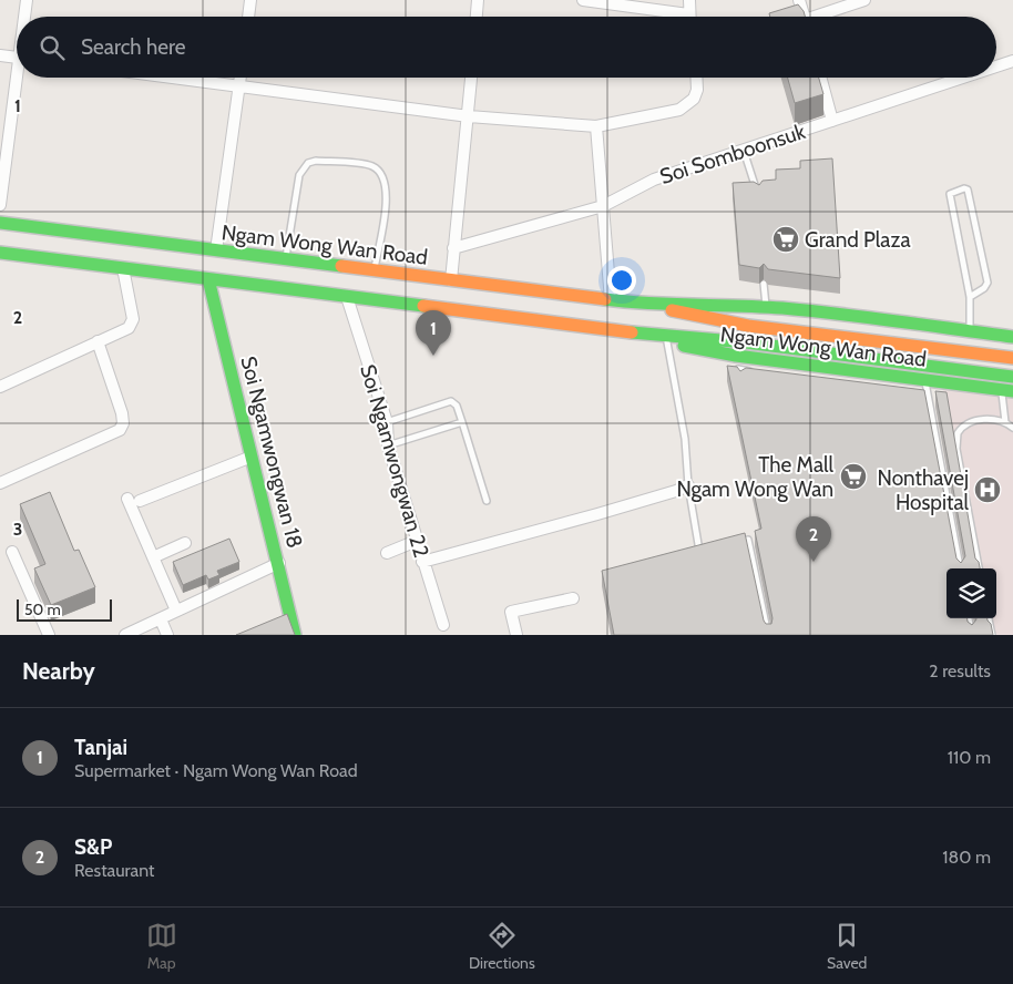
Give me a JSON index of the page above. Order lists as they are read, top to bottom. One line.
{"streets":{"main road":["Ngam Wong Wan Road","Soi Ngamwongwan 18"],"street":["Soi Somboonsuk","Soi Ngamwongwan 22"]},"crossings":[["Ngam Wong Wan Road","Soi Ngamwongwan 18"],["Ngam Wong Wan Road","Soi Ngamwongwan 22"]],"places":{"supermarket":["Grand Plaza","The Mall Ngam Wong Wan"],"hospital":["Nonthavej Hospital"]},"scale_bar":"50 m","page":{"search":"Search here","pins":["1","2"],"scale":"50 m","heading":["Nearby","2 results"],"list":[{"mark":"1","name":"Tanjai","note":"Supermarket · Ngam Wong Wan Road","value":"110 m"},{"mark":"2","name":"S&P","note":"Restaurant","value":"180 m"}],"nav":["Map","Directions","Saved"]},"grid":{"rows":["1","2","3"]}}
